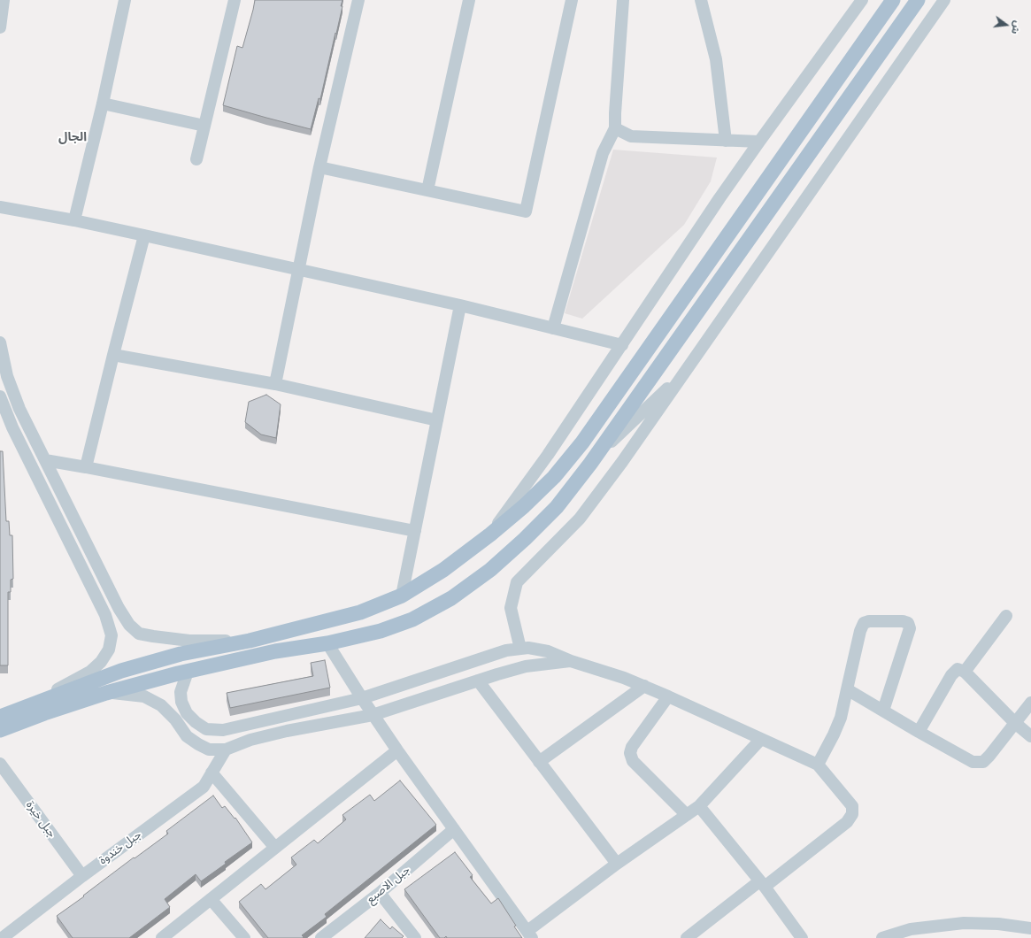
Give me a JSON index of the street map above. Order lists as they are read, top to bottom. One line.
{"streets":{"street":["جبل خيرة","جبل خندوة","جبل الاصبع"]},"crossings":[["جبل خيرة","جبل خندوة"]],"districts":["الجال"],"north":"right"}
